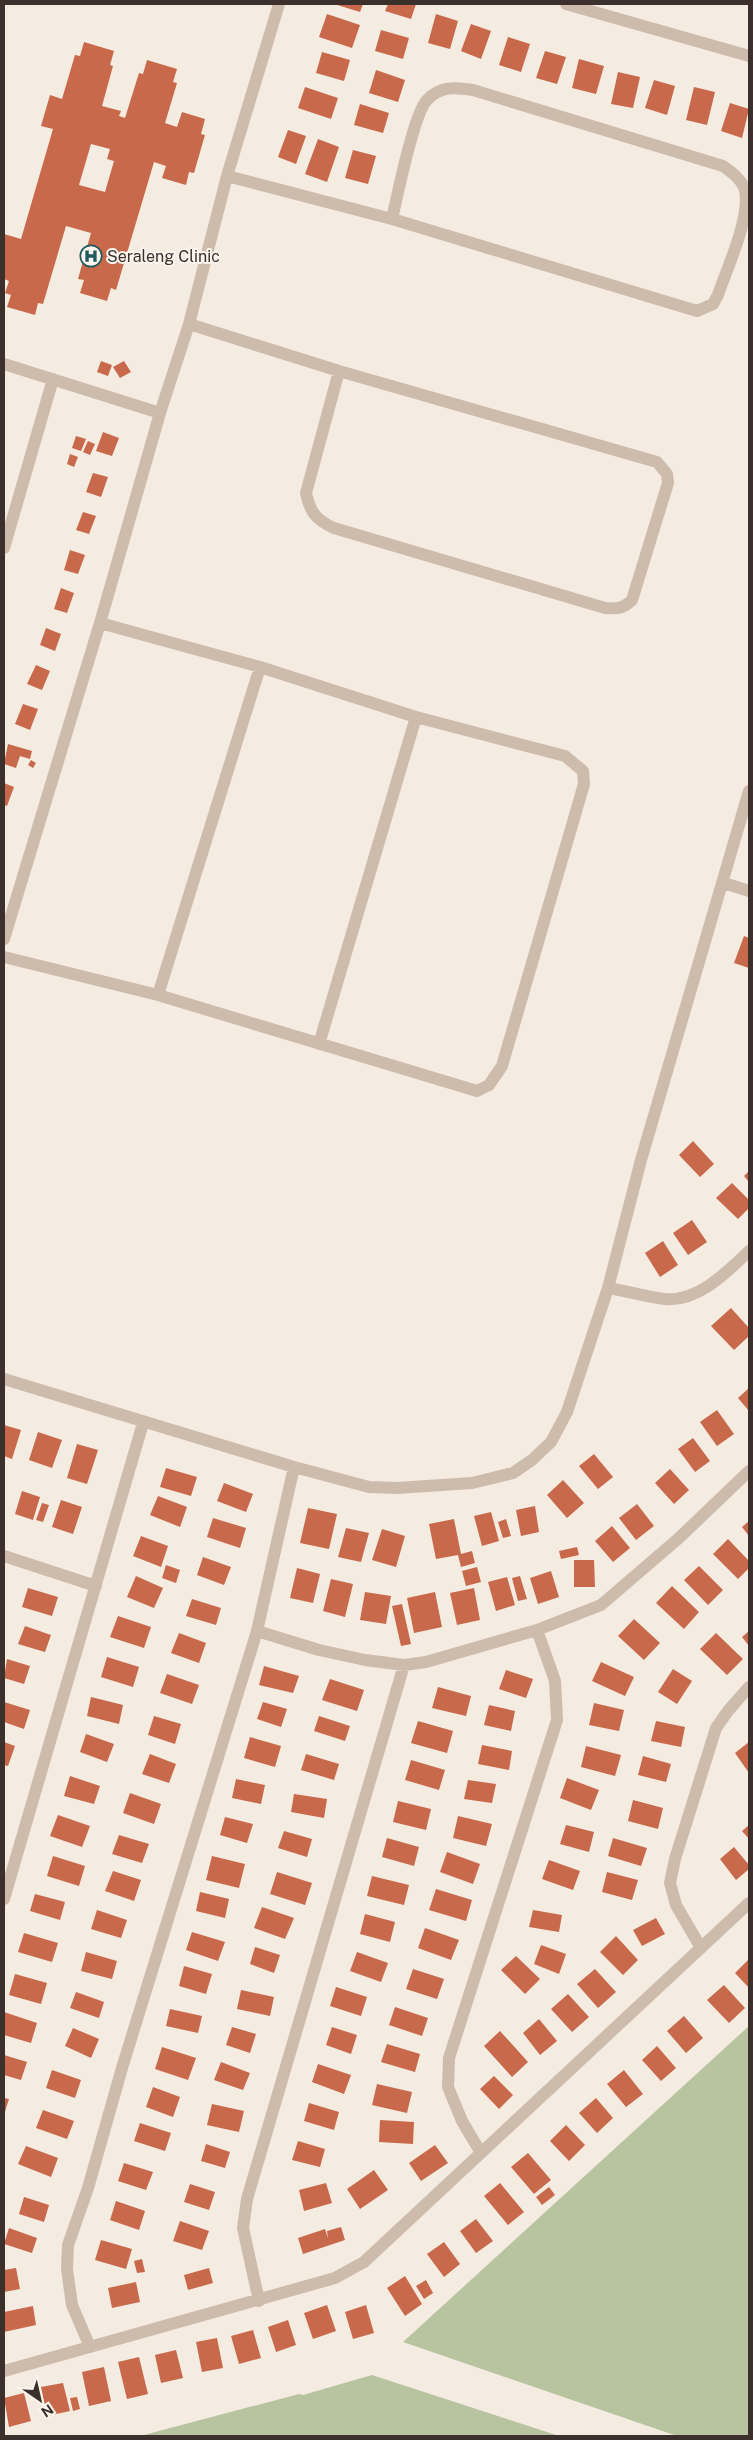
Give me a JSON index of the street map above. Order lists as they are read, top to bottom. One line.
{"places":{"hospital":["Seraleng Clinic"]},"north":"bottom right"}
